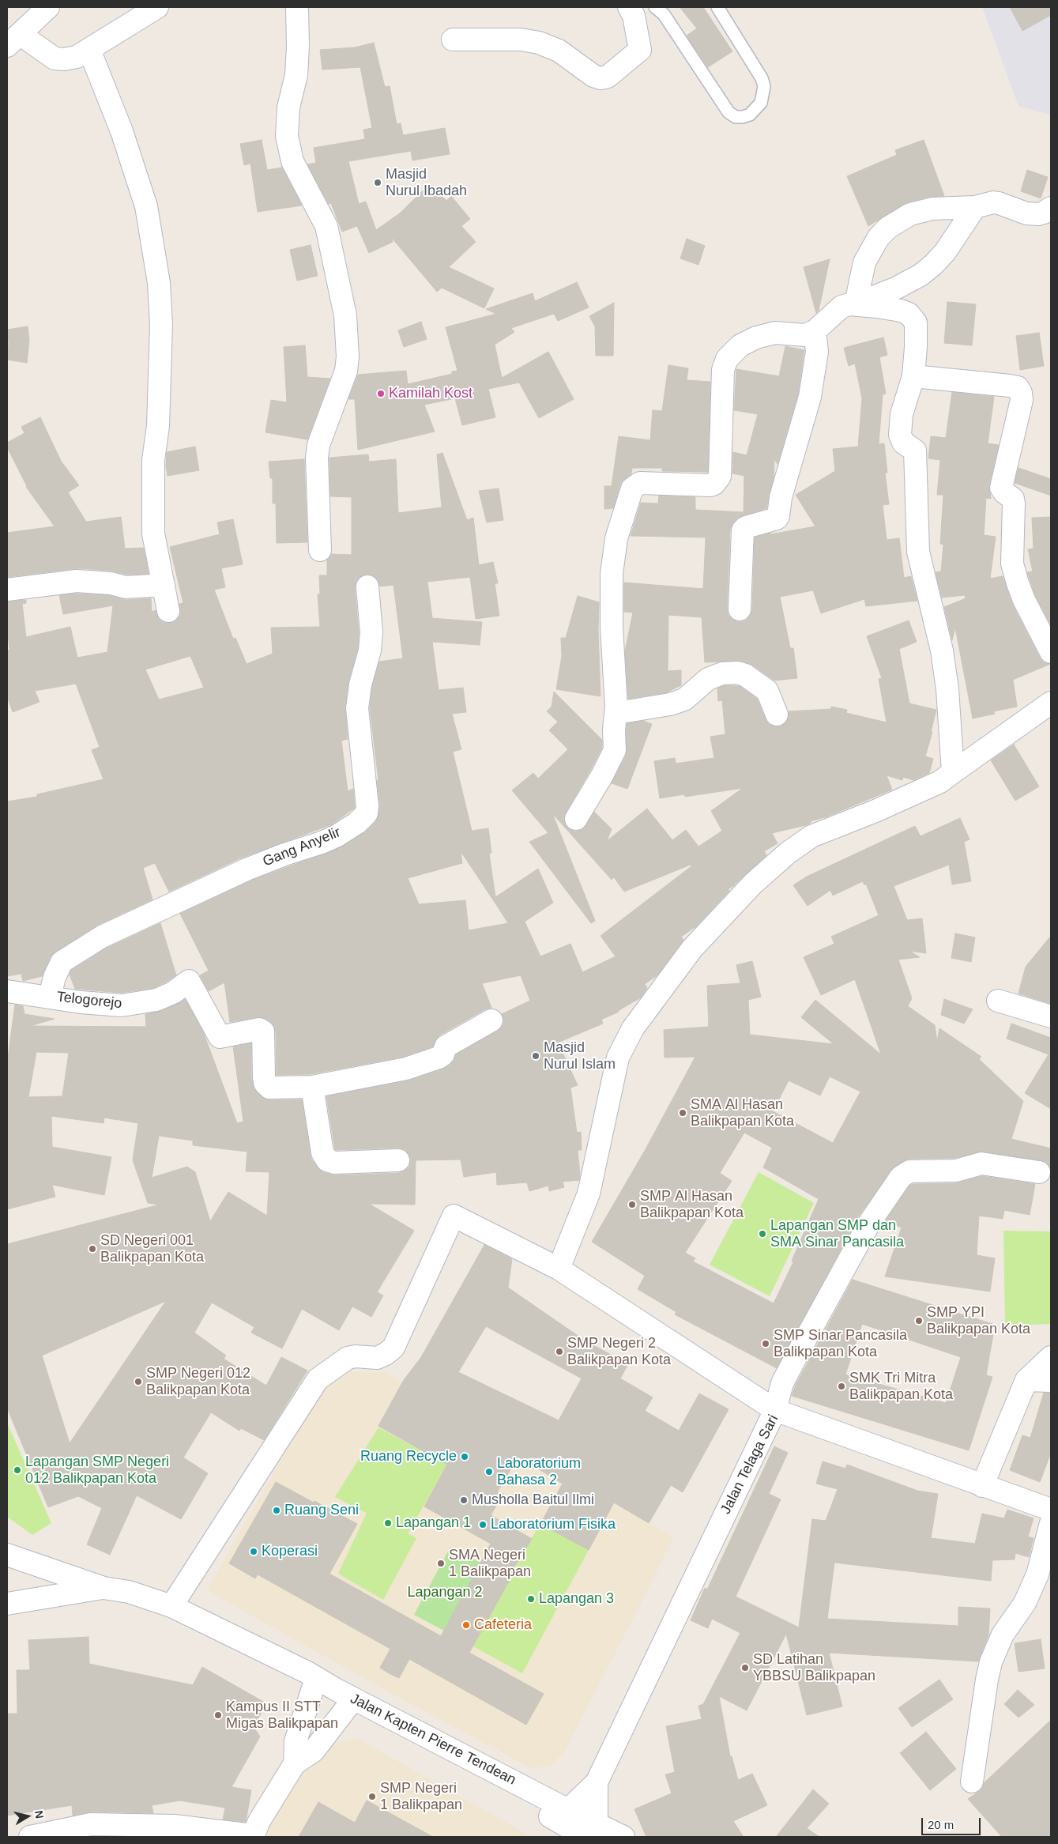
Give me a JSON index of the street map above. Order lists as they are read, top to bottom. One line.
{"streets":{"street":["Gang Anyelir","Telogorejo","Jalan Telaga Sari","Jalan Kapten Pierre Tendean"]},"crossings":[["Gang Anyelir","Telogorejo"],["Jalan Telaga Sari","Jalan Kapten Pierre Tendean"]],"parks":["Lapangan 2"],"places":["Masjid Nurul Ibadah","Kamilah Kost","Masjid Nurul Islam","SMA Al Hasan Balikpapan Kota","SMP Al Hasan Balikpapan Kota","Lapangan SMP dan SMA Sinar Pancasila","SD Negeri 001 Balikpapan Kota","SMP YPI Balikpapan Kota","SMP Sinar Pancasila Balikpapan Kota","SMP Negeri 2 Balikpapan Kota","SMP Negeri 012 Balikpapan Kota","SMK Tri Mitra Balikpapan Kota","Ruang Recycle","Lapangan SMP Negeri 012 Balikpapan Kota","Laboratorium Bahasa 2","Musholla Baitul Ilmi","Ruang Seni","Lapangan 1","Laboratorium Fisika","Koperasi","SMA Negeri 1 Balikpapan","Lapangan 3","Cafeteria","SD Latihan YBBSU Balikpapan","Kampus II STT Migas Balikpapan","SMP Negeri 1 Balikpapan"],"scale_bar":"20 m","north":"right"}
